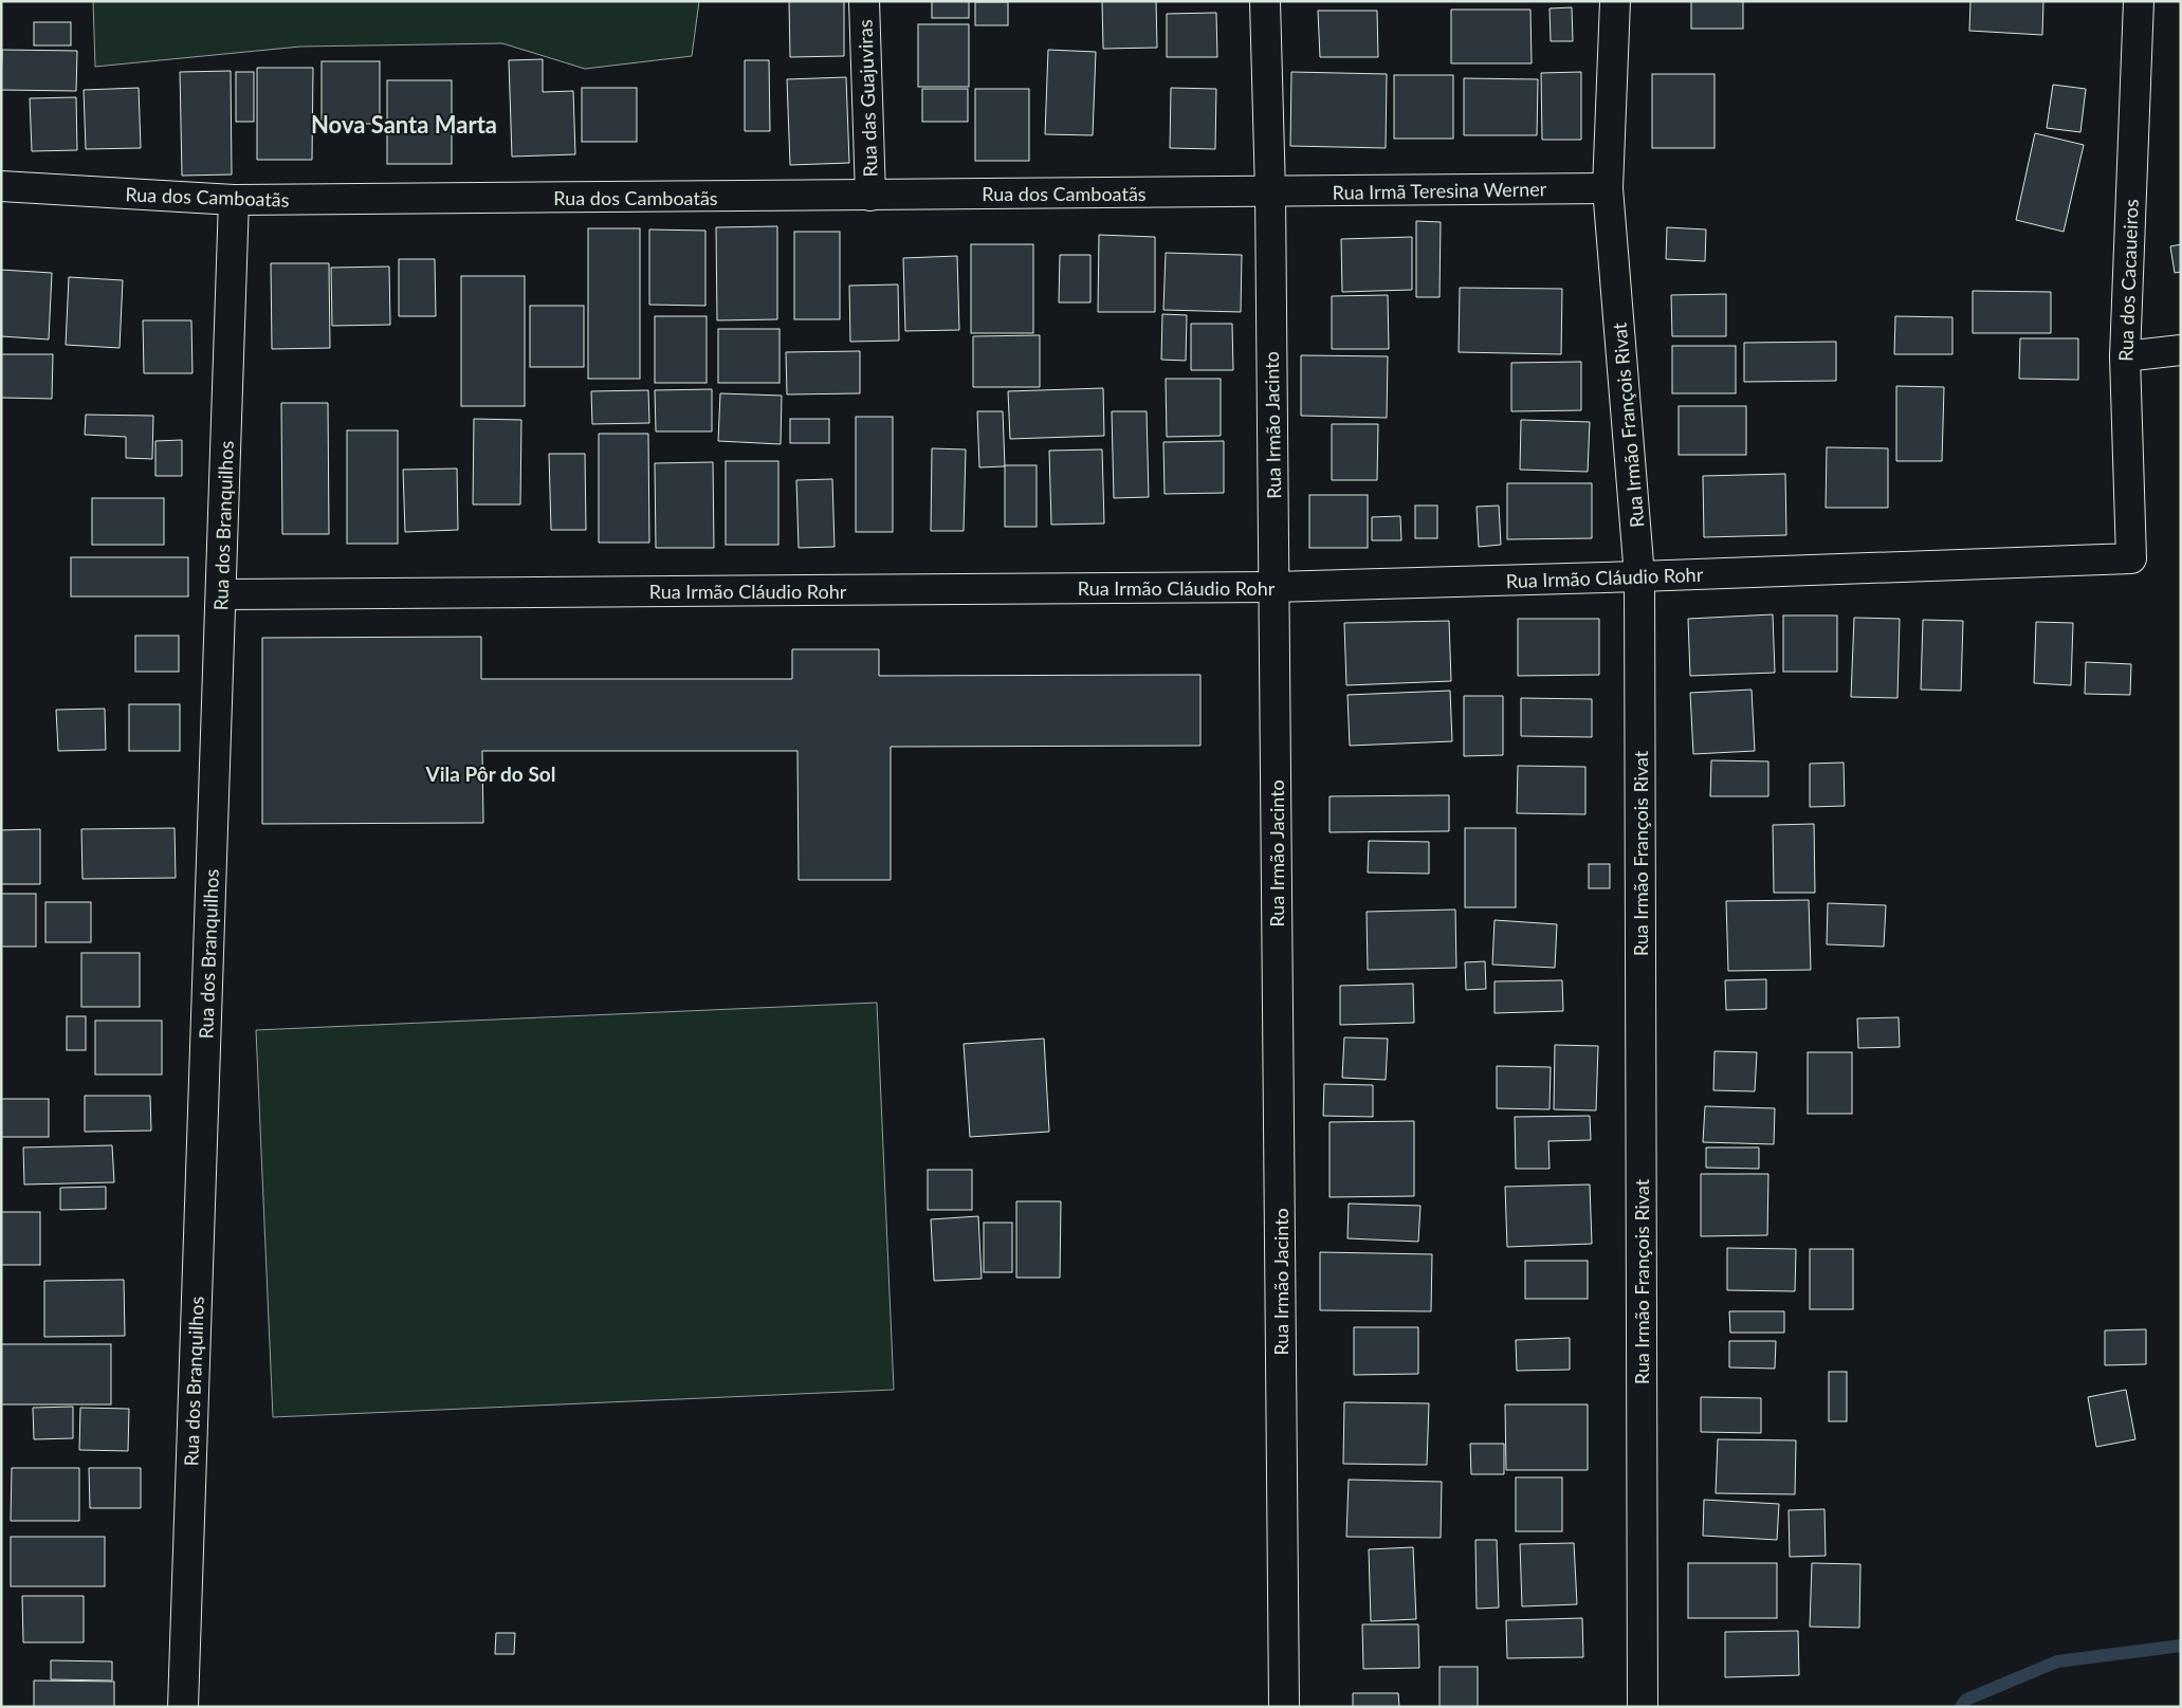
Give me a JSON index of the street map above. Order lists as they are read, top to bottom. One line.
{"streets":{"street":["Rua das Guajuviras","Rua Irmã Teresina Werner","Rua dos Camboatãs","Rua dos Cacaueiros","Rua Irmão Jacinto","Rua Irmão François Rivat","Rua dos Branquilhos","Rua Irmão Cláudio Rohr"]},"crossings":[["Rua das Guajuviras","Rua dos Camboatãs"],["Rua Irmã Teresina Werner","Rua dos Camboatãs"],["Rua Irmã Teresina Werner","Rua Irmão Jacinto"],["Rua Irmã Teresina Werner","Rua Irmão François Rivat"],["Rua dos Camboatãs","Rua Irmão Jacinto"],["Rua dos Camboatãs","Rua dos Branquilhos"],["Rua dos Cacaueiros","Rua Irmão Cláudio Rohr"],["Rua Irmão Jacinto","Rua Irmão Cláudio Rohr"],["Rua Irmão François Rivat","Rua Irmão Cláudio Rohr"],["Rua dos Branquilhos","Rua Irmão Cláudio Rohr"]],"districts":["Nova Santa Marta","Vila Pôr do Sol"]}
